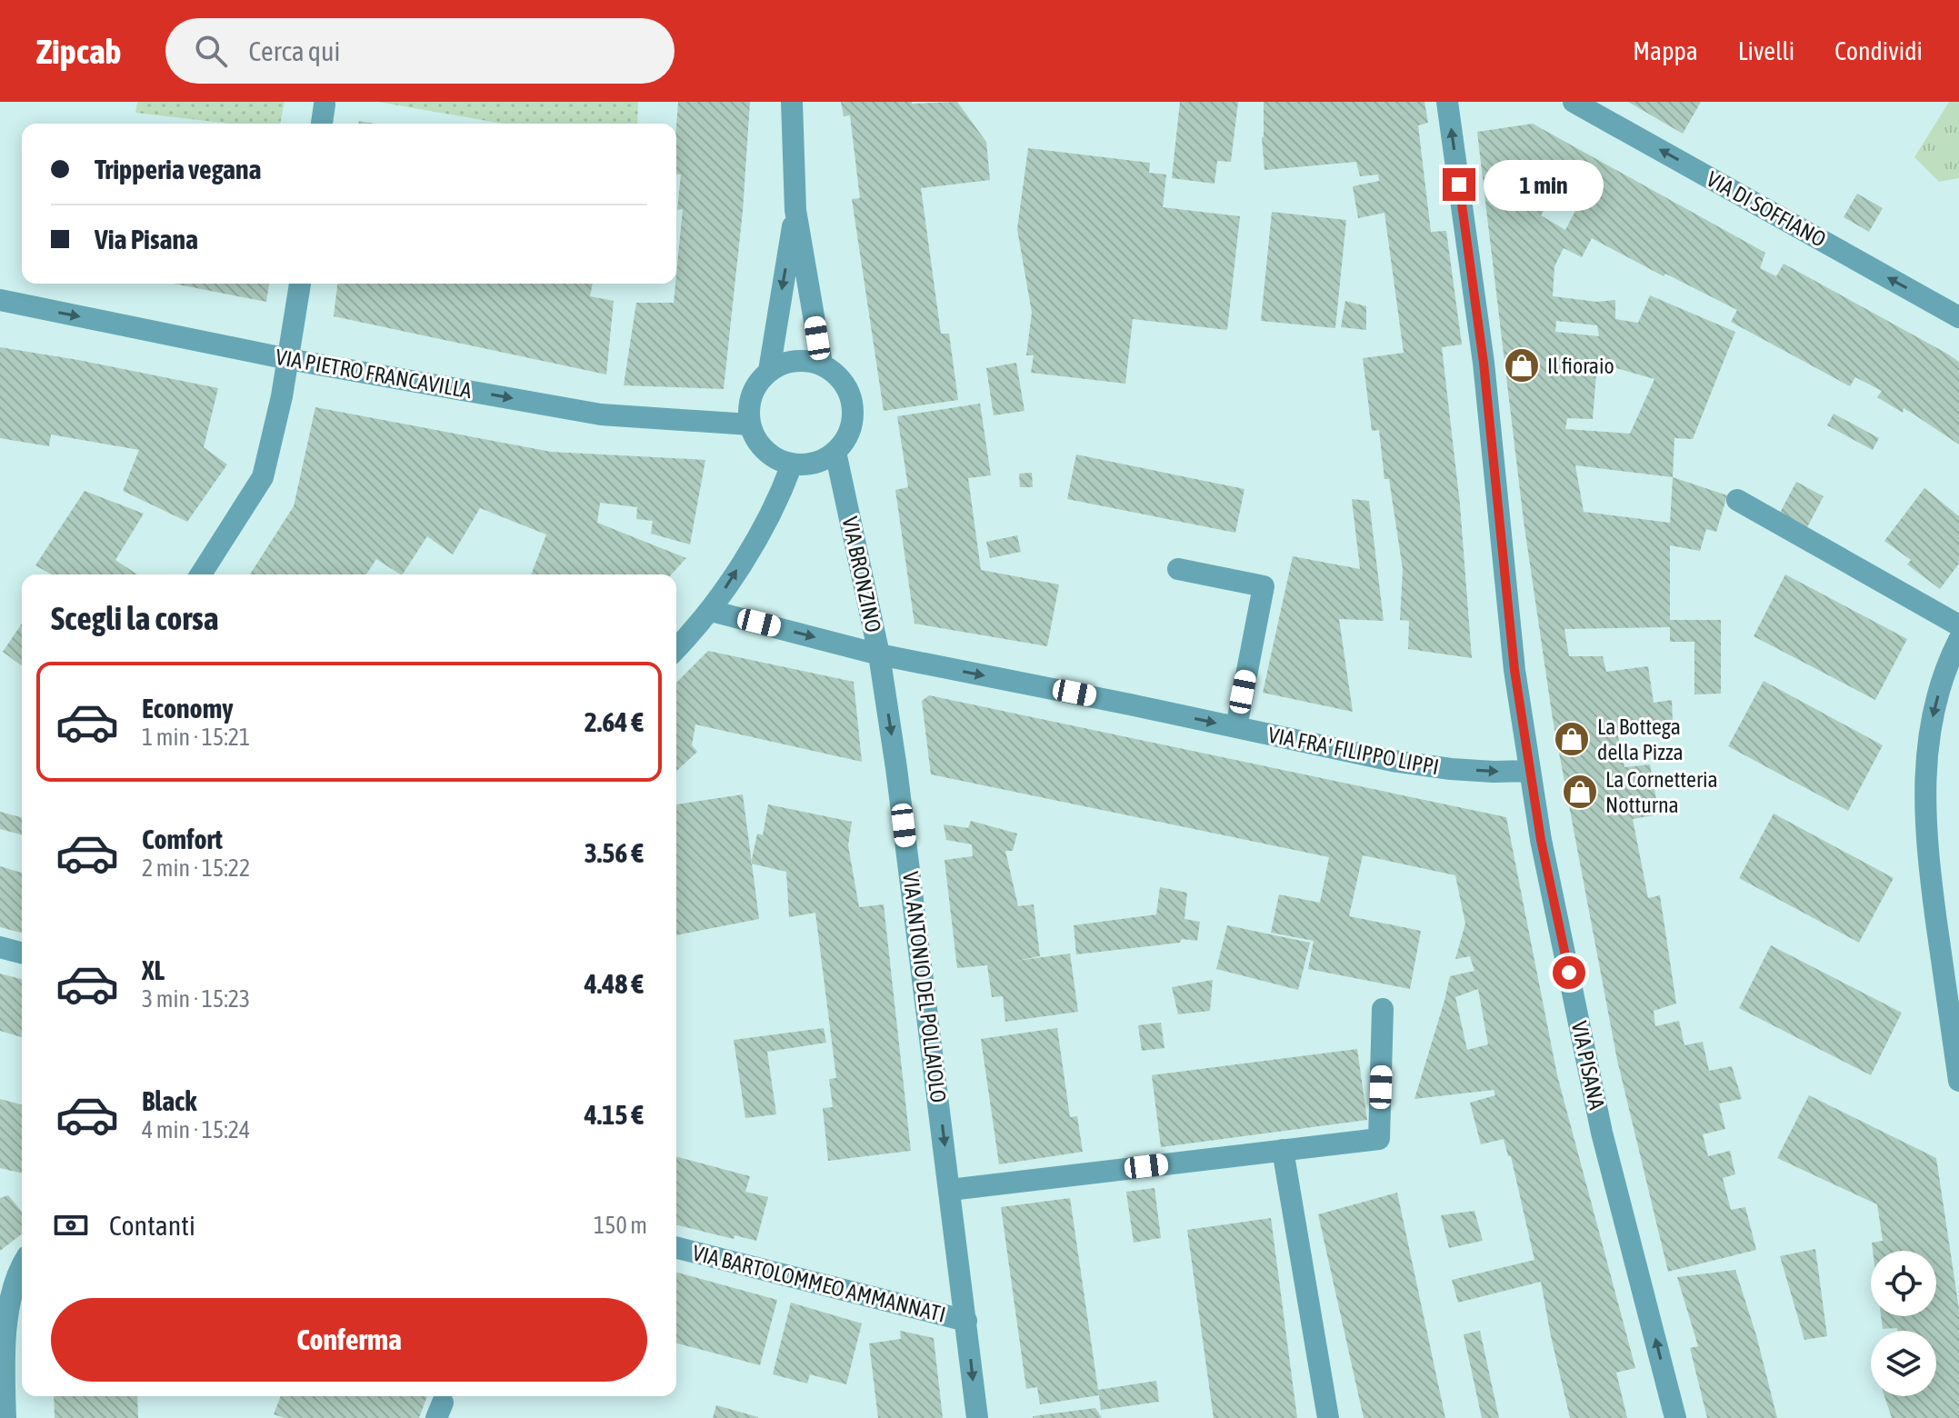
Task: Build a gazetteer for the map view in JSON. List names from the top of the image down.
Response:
{
  "streets": {
    "street": [
      "VIA DI SOFFIANO",
      "VIA PIETRO FRANCAVILLA",
      "VIA BRONZINO",
      "VIA FRA' FILIPPO LIPPI",
      "VIA ANTONIO DEL POLLAIOLO",
      "VIA PISANA",
      "VIA BARTOLOMMEO AMMANNATI"
    ]
  },
  "crossings": [
    ["VIA PIETRO FRANCAVILLA", "VIA BRONZINO"],
    ["VIA BRONZINO", "VIA FRA' FILIPPO LIPPI"],
    ["VIA BRONZINO", "VIA ANTONIO DEL POLLAIOLO"],
    ["VIA FRA' FILIPPO LIPPI", "VIA ANTONIO DEL POLLAIOLO"],
    ["VIA FRA' FILIPPO LIPPI", "VIA PISANA"],
    ["VIA ANTONIO DEL POLLAIOLO", "VIA BARTOLOMMEO AMMANNATI"]
  ],
  "one_way": [
    "VIA DI SOFFIANO",
    "VIA PIETRO FRANCAVILLA",
    "VIA BRONZINO",
    "VIA FRA' FILIPPO LIPPI",
    "VIA ANTONIO DEL POLLAIOLO",
    "VIA PISANA"
  ],
  "places": {
    "shop": ["Il fioraio", "La Bottega della Pizza", "La Cornetteria Notturna"]
  },
  "page": {
    "header": "Zipcab",
    "search": "Cerca qui",
    "nav": ["Mappa", "Livelli", "Condividi"],
    "banner": ["Tripperia vegana", "Via Pisana"],
    "bubble": "1 min",
    "heading": "Scegli la corsa",
    "list": [
      {
        "name": "Economy",
        "note": "1 min · 15:21",
        "value": "2.64 €"
      },
      {
        "name": "Comfort",
        "note": "2 min · 15:22",
        "value": "3.56 €"
      },
      {
        "name": "XL",
        "note": "3 min · 15:23",
        "value": "4.48 €"
      },
      {
        "name": "Black",
        "note": "4 min · 15:24",
        "value": "4.15 €"
      }
    ],
    "pay": ["Contanti", "150 m"],
    "buttons": "Conferma"
  }
}
